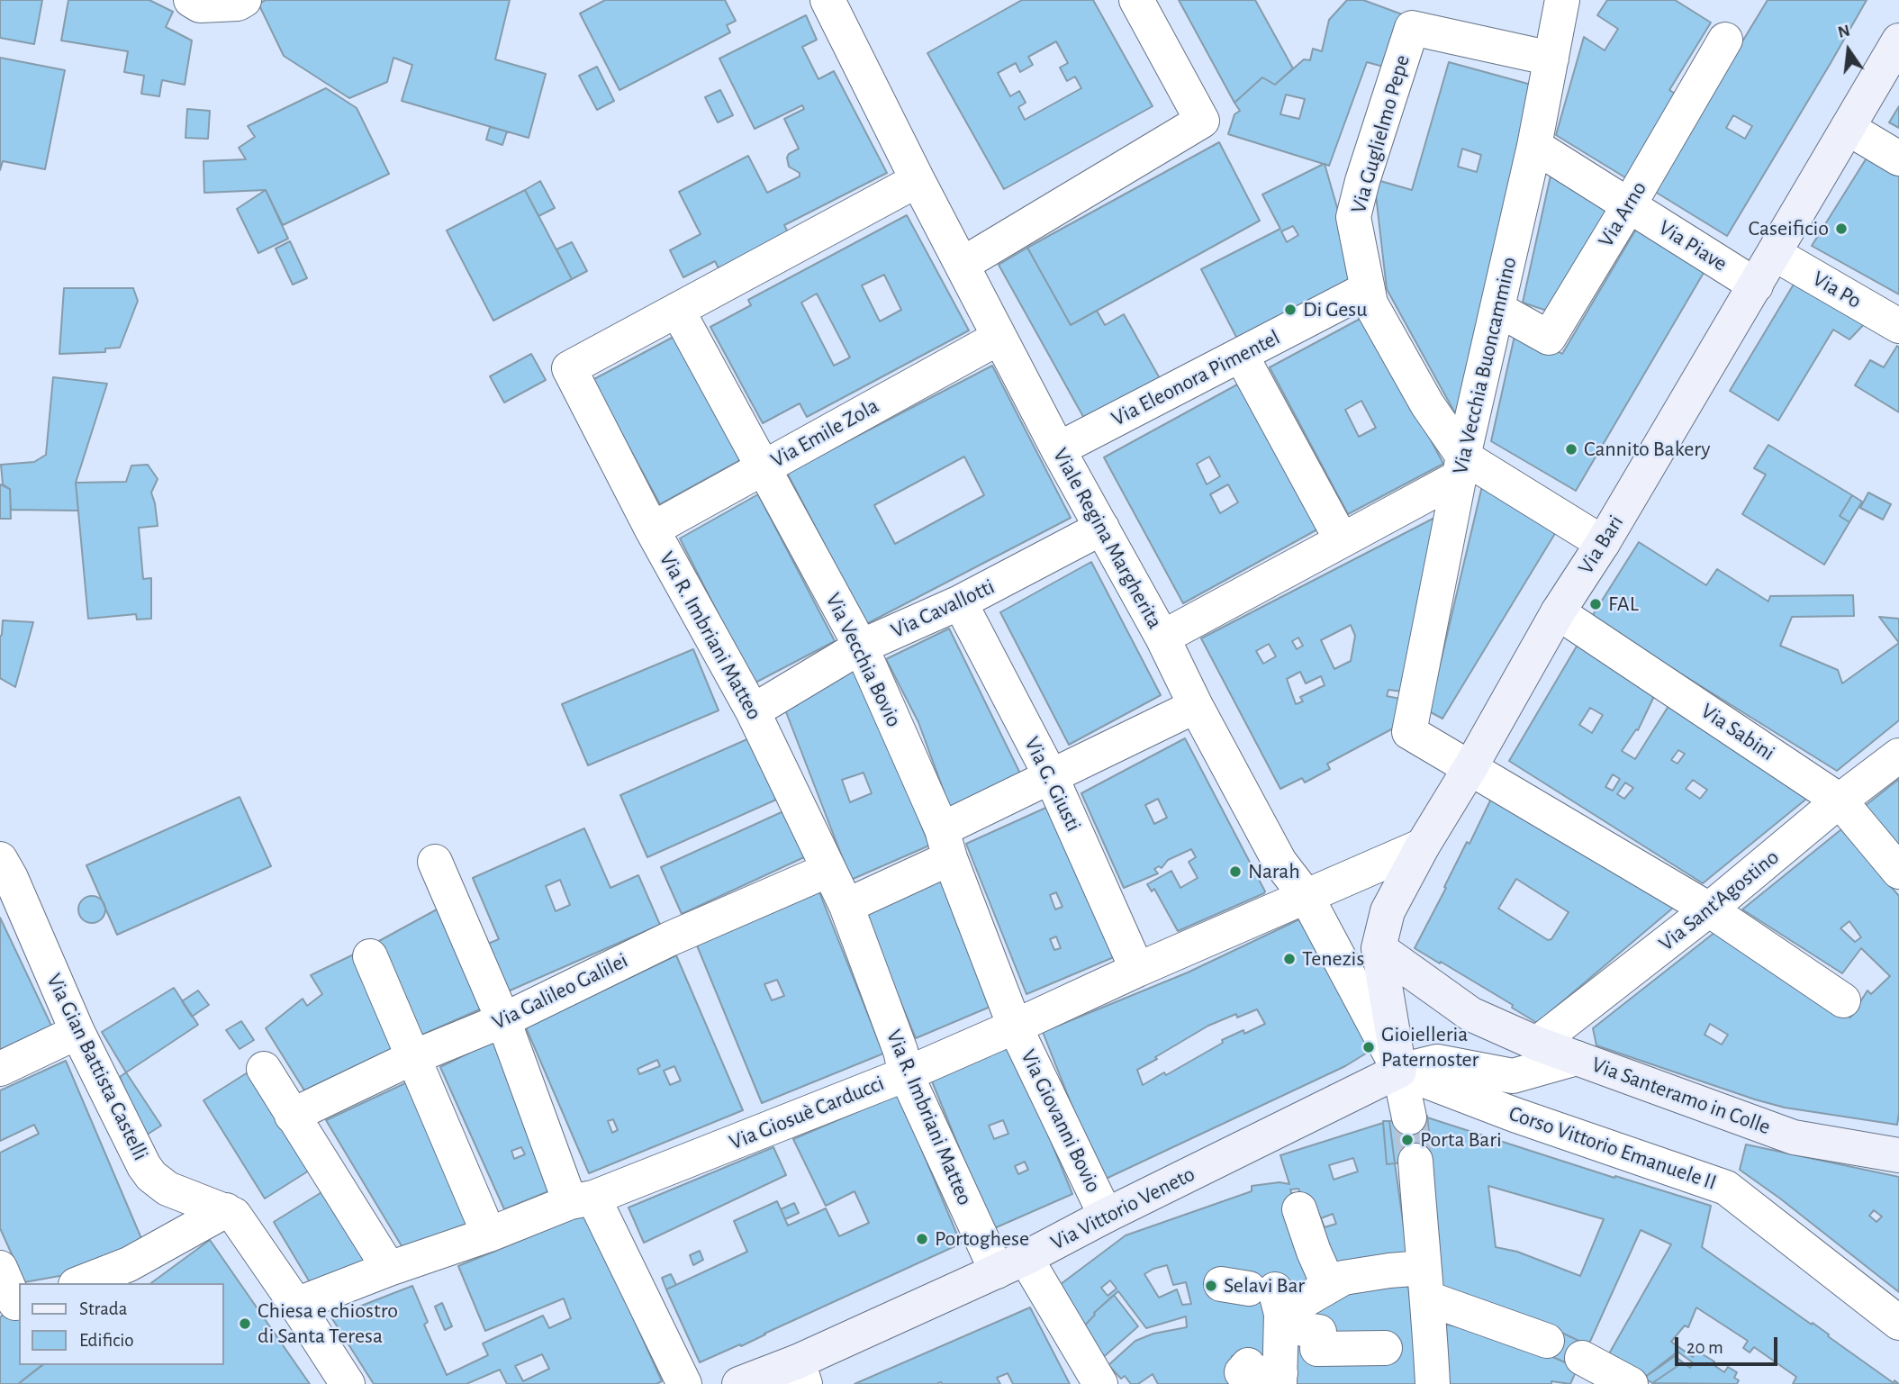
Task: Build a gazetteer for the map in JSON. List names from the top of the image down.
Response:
{
  "streets": {
    "main road": ["Via Bari", "Via Santeramo in Colle", "Via Vittorio Veneto"],
    "street": [
      "Via Guglielmo Pepe",
      "Via Arno",
      "Via Piave",
      "Via Po",
      "Via Vecchia Buoncammino",
      "Via Eleonora Pimentel",
      "Via Emile Zola",
      "Viale Regina Margherita",
      "Via Cavallotti",
      "Via R. Imbriani Matteo",
      "Via Vecchia Bovio",
      "Via Sabini",
      "Via G. Giusti",
      "Via Sant'Agostino",
      "Via Galileo Galilei",
      "Via Gian Battista Castelli",
      "Via Giosuè Carducci",
      "Via Giovanni Bovio",
      "Corso Vittorio Emanuele II"
    ]
  },
  "crossings": [
    ["Via Guglielmo Pepe", "Via Vecchia Buoncammino"],
    ["Via Guglielmo Pepe", "Via Eleonora Pimentel"],
    ["Via Guglielmo Pepe", "Via Bari"],
    ["Via Arno", "Via Piave"],
    ["Via Arno", "Via Vecchia Buoncammino"],
    ["Via Piave", "Via Vecchia Buoncammino"],
    ["Via Piave", "Via Bari"],
    ["Via Po", "Via Bari"],
    ["Via Vecchia Buoncammino", "Via Bari"],
    ["Via Eleonora Pimentel", "Viale Regina Margherita"],
    ["Via Emile Zola", "Viale Regina Margherita"],
    ["Via Emile Zola", "Via R. Imbriani Matteo"],
    ["Via Emile Zola", "Via Vecchia Bovio"],
    ["Viale Regina Margherita", "Via Bari"],
    ["Viale Regina Margherita", "Via Cavallotti"],
    ["Viale Regina Margherita", "Via R. Imbriani Matteo"],
    ["Viale Regina Margherita", "Via Giosuè Carducci"],
    ["Viale Regina Margherita", "Corso Vittorio Emanuele II"],
    ["Viale Regina Margherita", "Via Vittorio Veneto"],
    ["Via Bari", "Via Sabini"],
    ["Via Bari", "Via Santeramo in Colle"],
    ["Via Bari", "Via Giosuè Carducci"],
    ["Via Bari", "Corso Vittorio Emanuele II"],
    ["Via Bari", "Via Vittorio Veneto"],
    ["Via Cavallotti", "Via R. Imbriani Matteo"],
    ["Via Cavallotti", "Via Vecchia Bovio"],
    ["Via Cavallotti", "Via G. Giusti"],
    ["Via R. Imbriani Matteo", "Via Vecchia Bovio"],
    ["Via R. Imbriani Matteo", "Via Galileo Galilei"],
    ["Via R. Imbriani Matteo", "Via Giosuè Carducci"],
    ["Via R. Imbriani Matteo", "Via Vittorio Veneto"],
    ["Via Vecchia Bovio", "Via Giosuè Carducci"],
    ["Via Vecchia Bovio", "Via Giovanni Bovio"],
    ["Via Sabini", "Via Sant'Agostino"],
    ["Via G. Giusti", "Via Giosuè Carducci"],
    ["Via Sant'Agostino", "Via Santeramo in Colle"],
    ["Via Gian Battista Castelli", "Via Giosuè Carducci"],
    ["Via Giosuè Carducci", "Via Giovanni Bovio"],
    ["Via Giovanni Bovio", "Via Vittorio Veneto"],
    ["Corso Vittorio Emanuele II", "Via Vittorio Veneto"]
  ],
  "places": [
    "Caseificio",
    "Di Gesu",
    "Cannito Bakery",
    "FAL",
    "Narah",
    "Tenezis",
    "Gioielleria Paternoster",
    "Porta Bari",
    "Portoghese",
    "Selavi Bar",
    "Chiesa e chiostro di Santa Teresa"
  ],
  "legend": ["Strada", "Edificio"],
  "scale_bar": "20 m",
  "north": "top"
}
